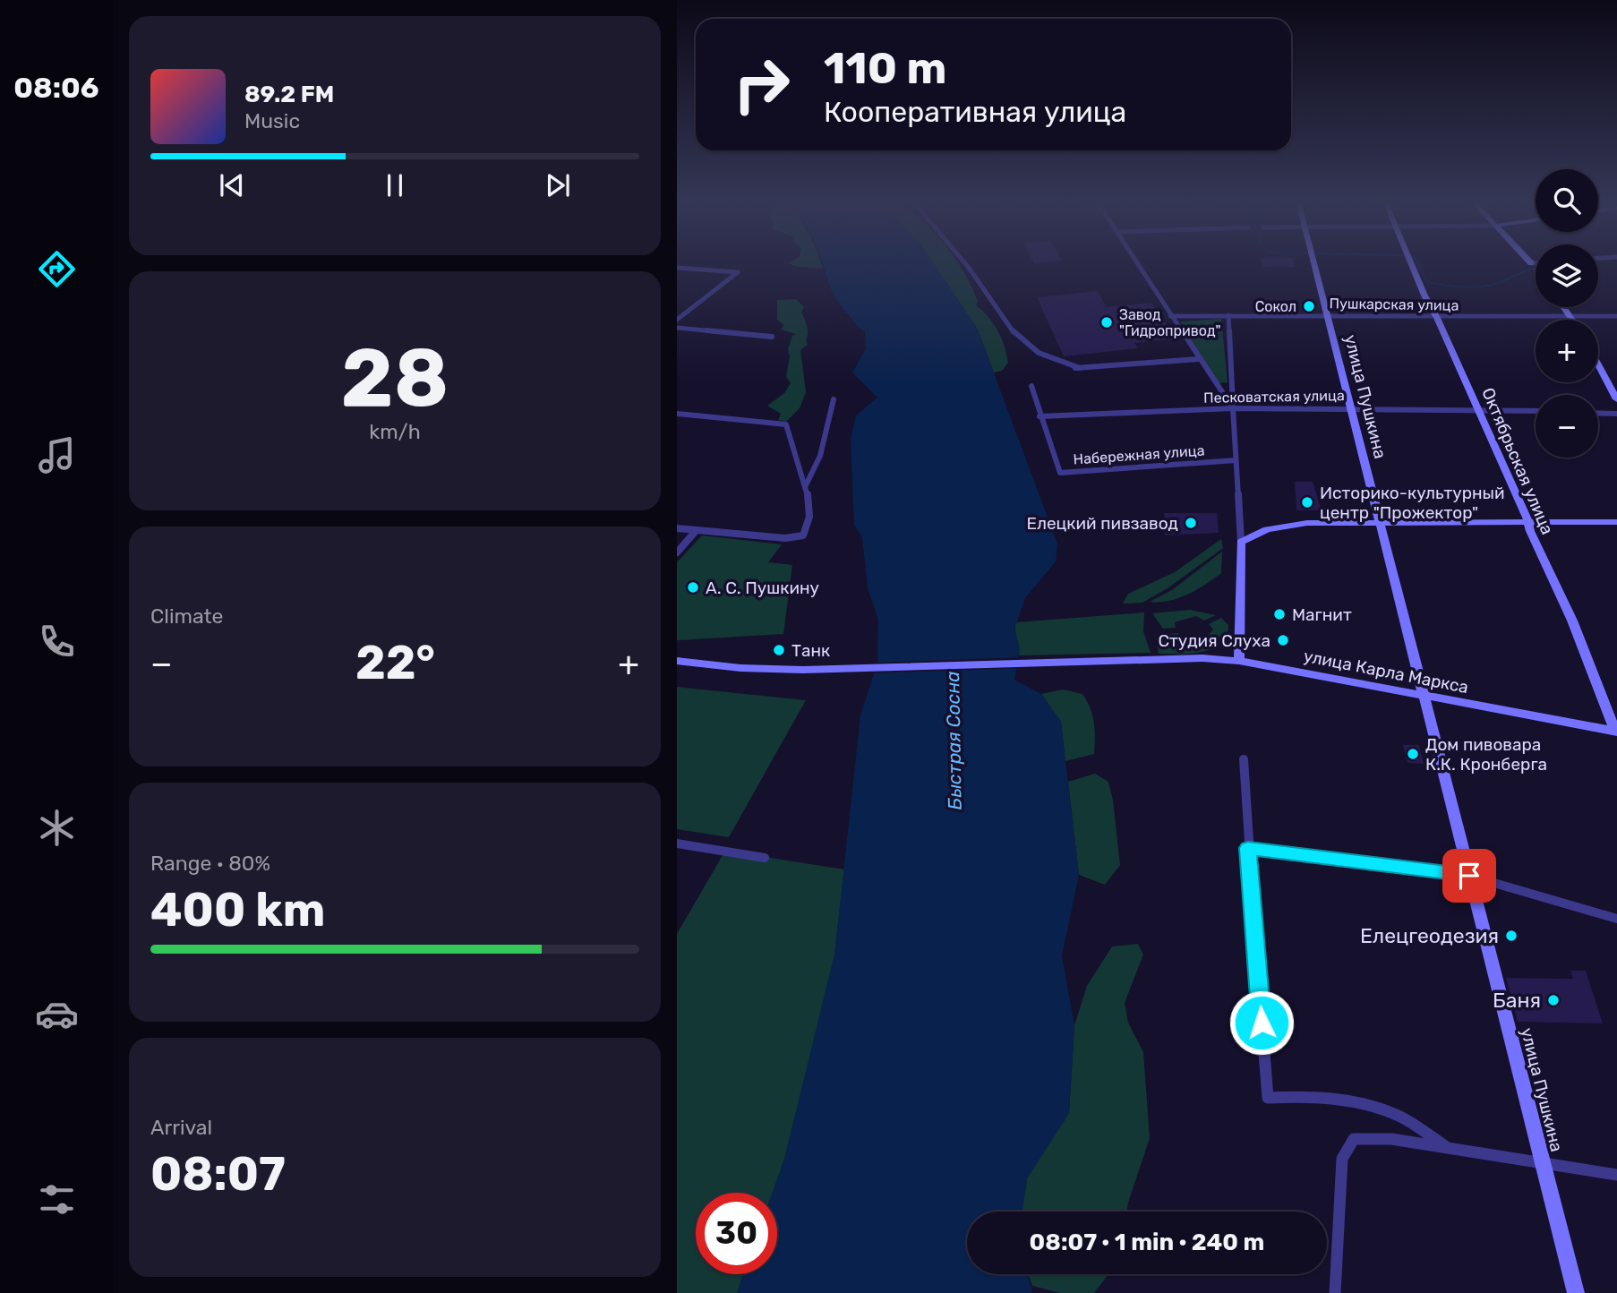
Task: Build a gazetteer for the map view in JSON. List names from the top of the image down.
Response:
{
  "streets": {
    "street": [
      "Пушкарская улица",
      "Песковатская улица",
      "улица Пушкина",
      "Набережная улица",
      "Октябрьская улица",
      "улица Карла Маркса"
    ]
  },
  "crossings": [
    ["Пушкарская улица", "улица Пушкина"],
    ["Пушкарская улица", "Октябрьская улица"],
    ["Песковатская улица", "улица Пушкина"],
    ["Песковатская улица", "Набережная улица"],
    ["Песковатская улица", "Октябрьская улица"],
    ["улица Пушкина", "улица Карла Маркса"],
    ["Октябрьская улица", "улица Карла Маркса"]
  ],
  "water": ["Быстрая Сосна"],
  "places": [
    "Сокол",
    "Завод \"Гидропривод\"",
    "Историко-культурный центр \"Прожектор\"",
    "Елецкий пивзавод",
    "А. С. Пушкину",
    "Магнит",
    "Студия Слуха",
    "Танк",
    "Дом пивовара К.К. Кронберга",
    "Елецгеодезия",
    "Баня"
  ],
  "page": {
    "tabs": "08:06",
    "turn": ["110 m", "Кооперативная улица"],
    "song": ["89.2 FM", "Music"],
    "map_buttons": ["+", "−"],
    "tile": [
      ["28", "km/h"],
      "Climate",
      ["Range · 80%", "400 km"],
      ["Arrival", "08:07"]
    ],
    "heat": ["−", "22°", "+"],
    "limit": "30",
    "trip": "08:07 · 1 min · 240 m"
  }
}
